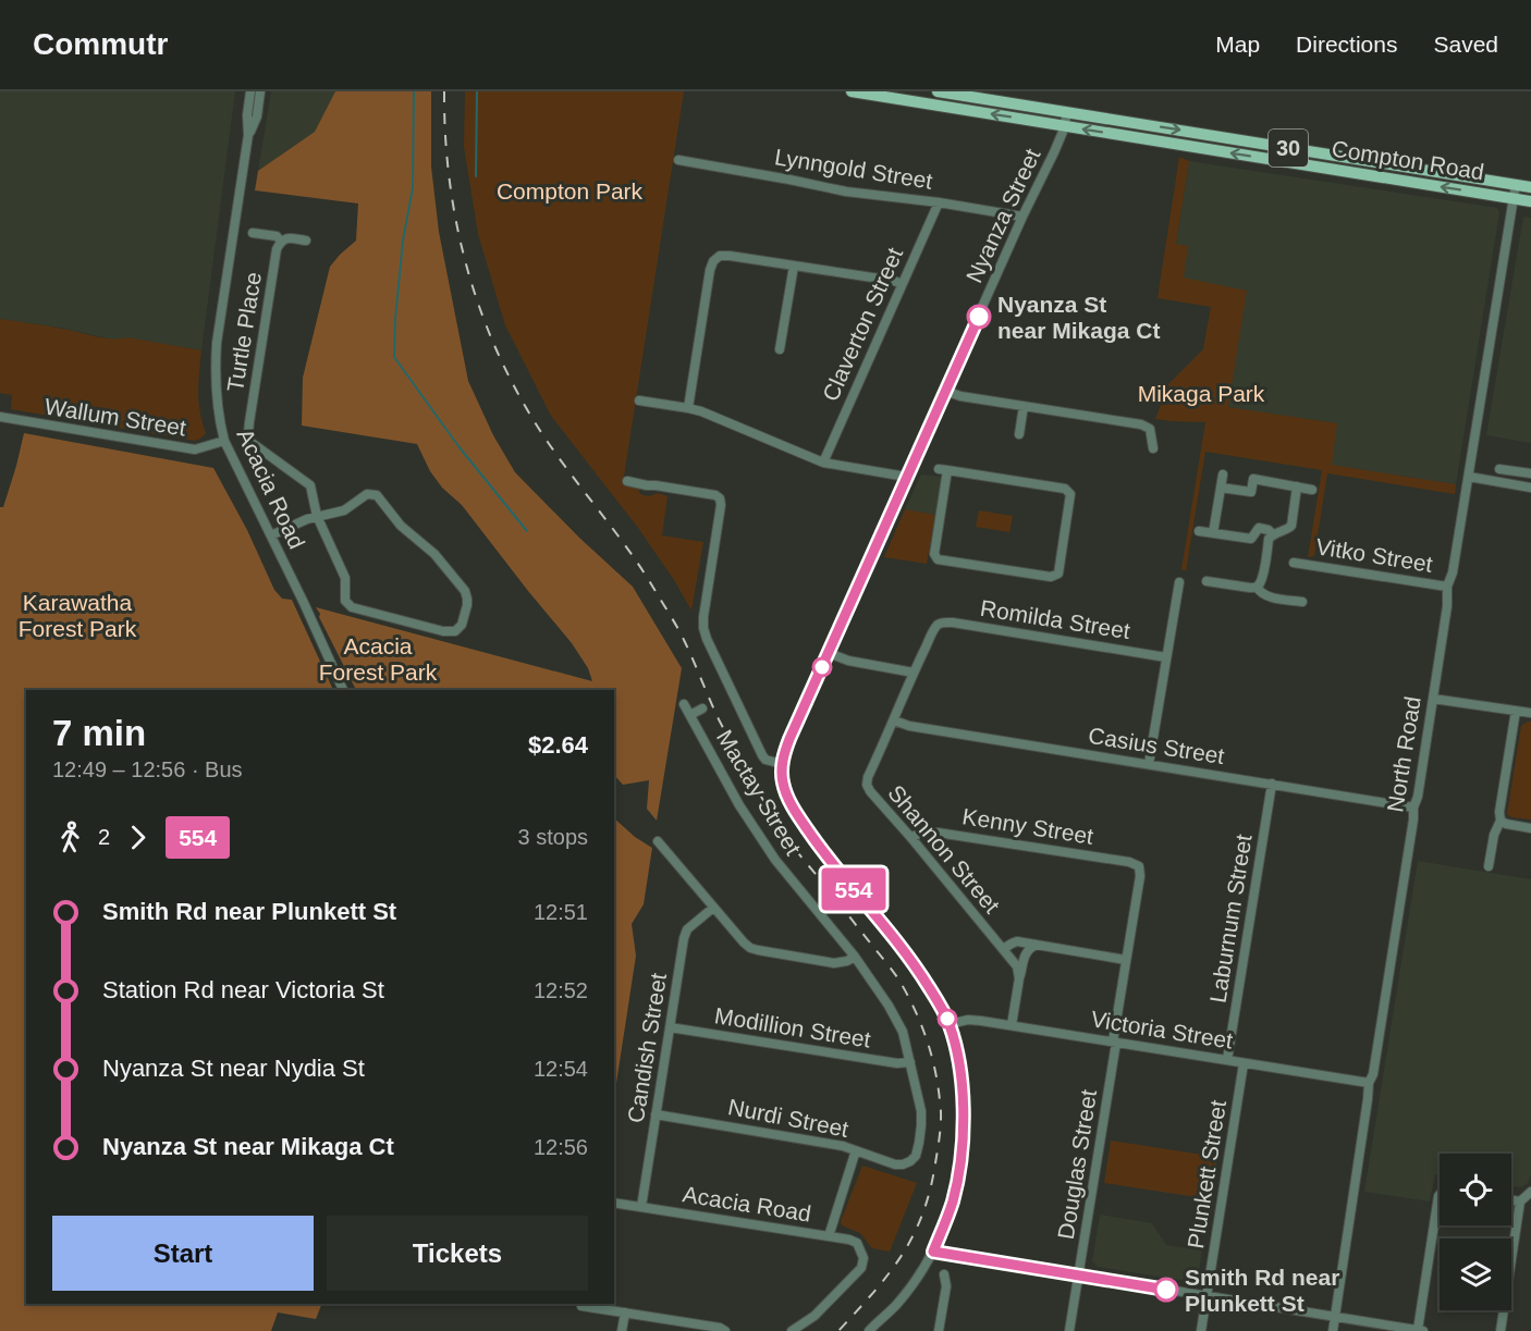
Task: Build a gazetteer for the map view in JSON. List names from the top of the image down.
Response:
{
  "streets": {
    "main road": ["30", "Compton Road"],
    "street": [
      "Lynngold Street",
      "Nyanza Street",
      "Claverton Street",
      "Turtle Place",
      "Wallum Street",
      "Acacia Road",
      "Vitko Street",
      "Romilda Street",
      "Casius Street",
      "North Road",
      "Mactay Street",
      "Kenny Street",
      "Shannon Street",
      "Laburnum Street",
      "Modillion Street",
      "Victoria Street",
      "Candish Street",
      "Nurdi Street",
      "Douglas Street",
      "Plunkett Street"
    ]
  },
  "crossings": [
    ["Compton Road", "Nyanza Street"],
    ["Compton Road", "North Road"],
    ["Lynngold Street", "Nyanza Street"],
    ["Lynngold Street", "Claverton Street"],
    ["Wallum Street", "Acacia Road"],
    ["Acacia Road", "Candish Street"],
    ["Vitko Street", "North Road"],
    ["Romilda Street", "Shannon Street"],
    ["Casius Street", "North Road"],
    ["Casius Street", "Shannon Street"],
    ["Casius Street", "Laburnum Street"],
    ["North Road", "Victoria Street"],
    ["Mactay Street", "Modillion Street"],
    ["Mactay Street", "Nurdi Street"],
    ["Kenny Street", "Shannon Street"],
    ["Kenny Street", "Douglas Street"],
    ["Laburnum Street", "Victoria Street"],
    ["Modillion Street", "Candish Street"],
    ["Victoria Street", "Douglas Street"],
    ["Victoria Street", "Plunkett Street"],
    ["Candish Street", "Nurdi Street"]
  ],
  "parks": [
    "Compton Park",
    "Mikaga Park",
    "Karawatha Forest Park",
    "Acacia Forest Park"
  ],
  "places": ["Nyanza St near Mikaga Ct", "Smith Rd near Plunkett St"],
  "lines": ["bus line 554"],
  "page": {
    "header": "Commutr",
    "nav": ["Map", "Directions", "Saved"],
    "on_map": "554",
    "heading": ["7 min", "12:49 – 12:56 · Bus", "$2.64"],
    "legs": ["2", "554", "3 stops"],
    "list": [
      {
        "name": "Smith Rd near Plunkett St",
        "value": "12:51"
      },
      {
        "name": "Station Rd near Victoria St",
        "value": "12:52"
      },
      {
        "name": "Nyanza St near Nydia St",
        "value": "12:54"
      },
      {
        "name": "Nyanza St near Mikaga Ct",
        "value": "12:56"
      }
    ],
    "buttons": ["Start", "Tickets"]
  }
}
